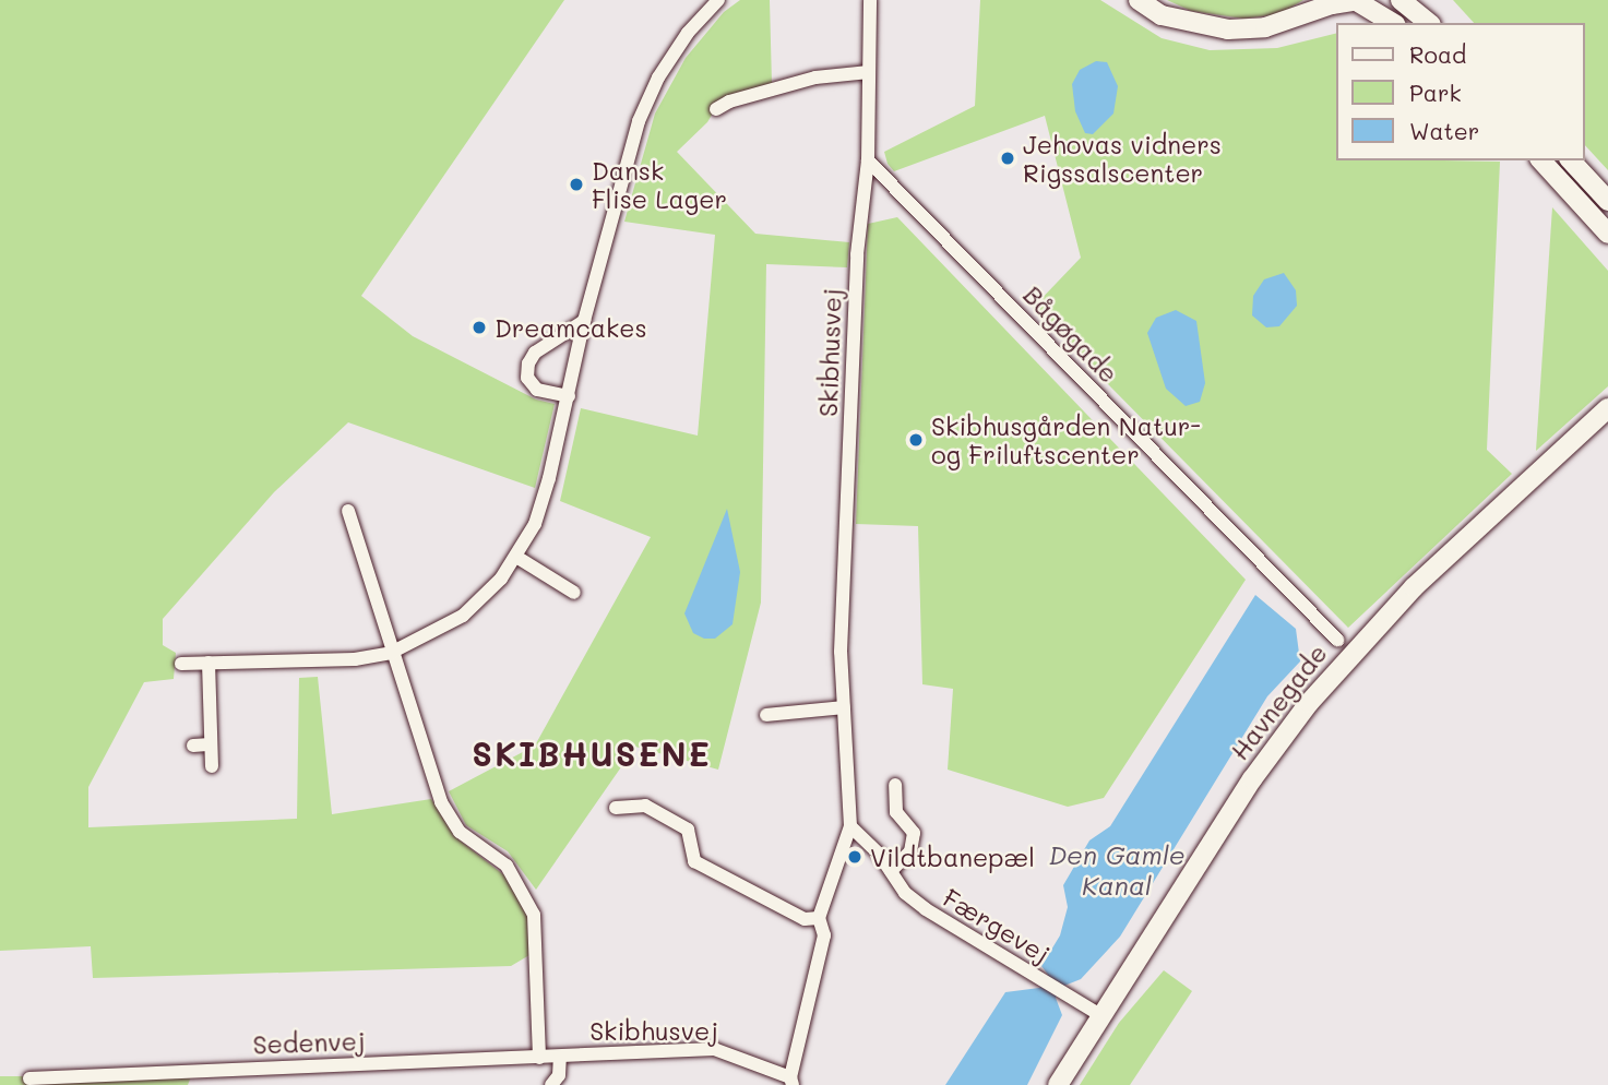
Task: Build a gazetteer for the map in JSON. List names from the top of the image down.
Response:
{
  "streets": {
    "street": [
      "Bågøgade",
      "Skibhusvej",
      "Havnegade",
      "Færgevej",
      "Sedenvej"
    ]
  },
  "crossings": [
    ["Bågøgade", "Skibhusvej"],
    ["Skibhusvej", "Færgevej"],
    ["Skibhusvej", "Sedenvej"],
    ["Havnegade", "Færgevej"]
  ],
  "districts": ["SKIBHUSENE"],
  "water": ["Den Gamle Kanal"],
  "places": [
    "Jehovas vidners Rigssalscenter",
    "Dansk Flise Lager",
    "Dreamcakes",
    "Skibhusgården Natur- og Friluftscenter",
    "Vildtbanepæl"
  ],
  "legend": ["Road", "Park", "Water"]
}
